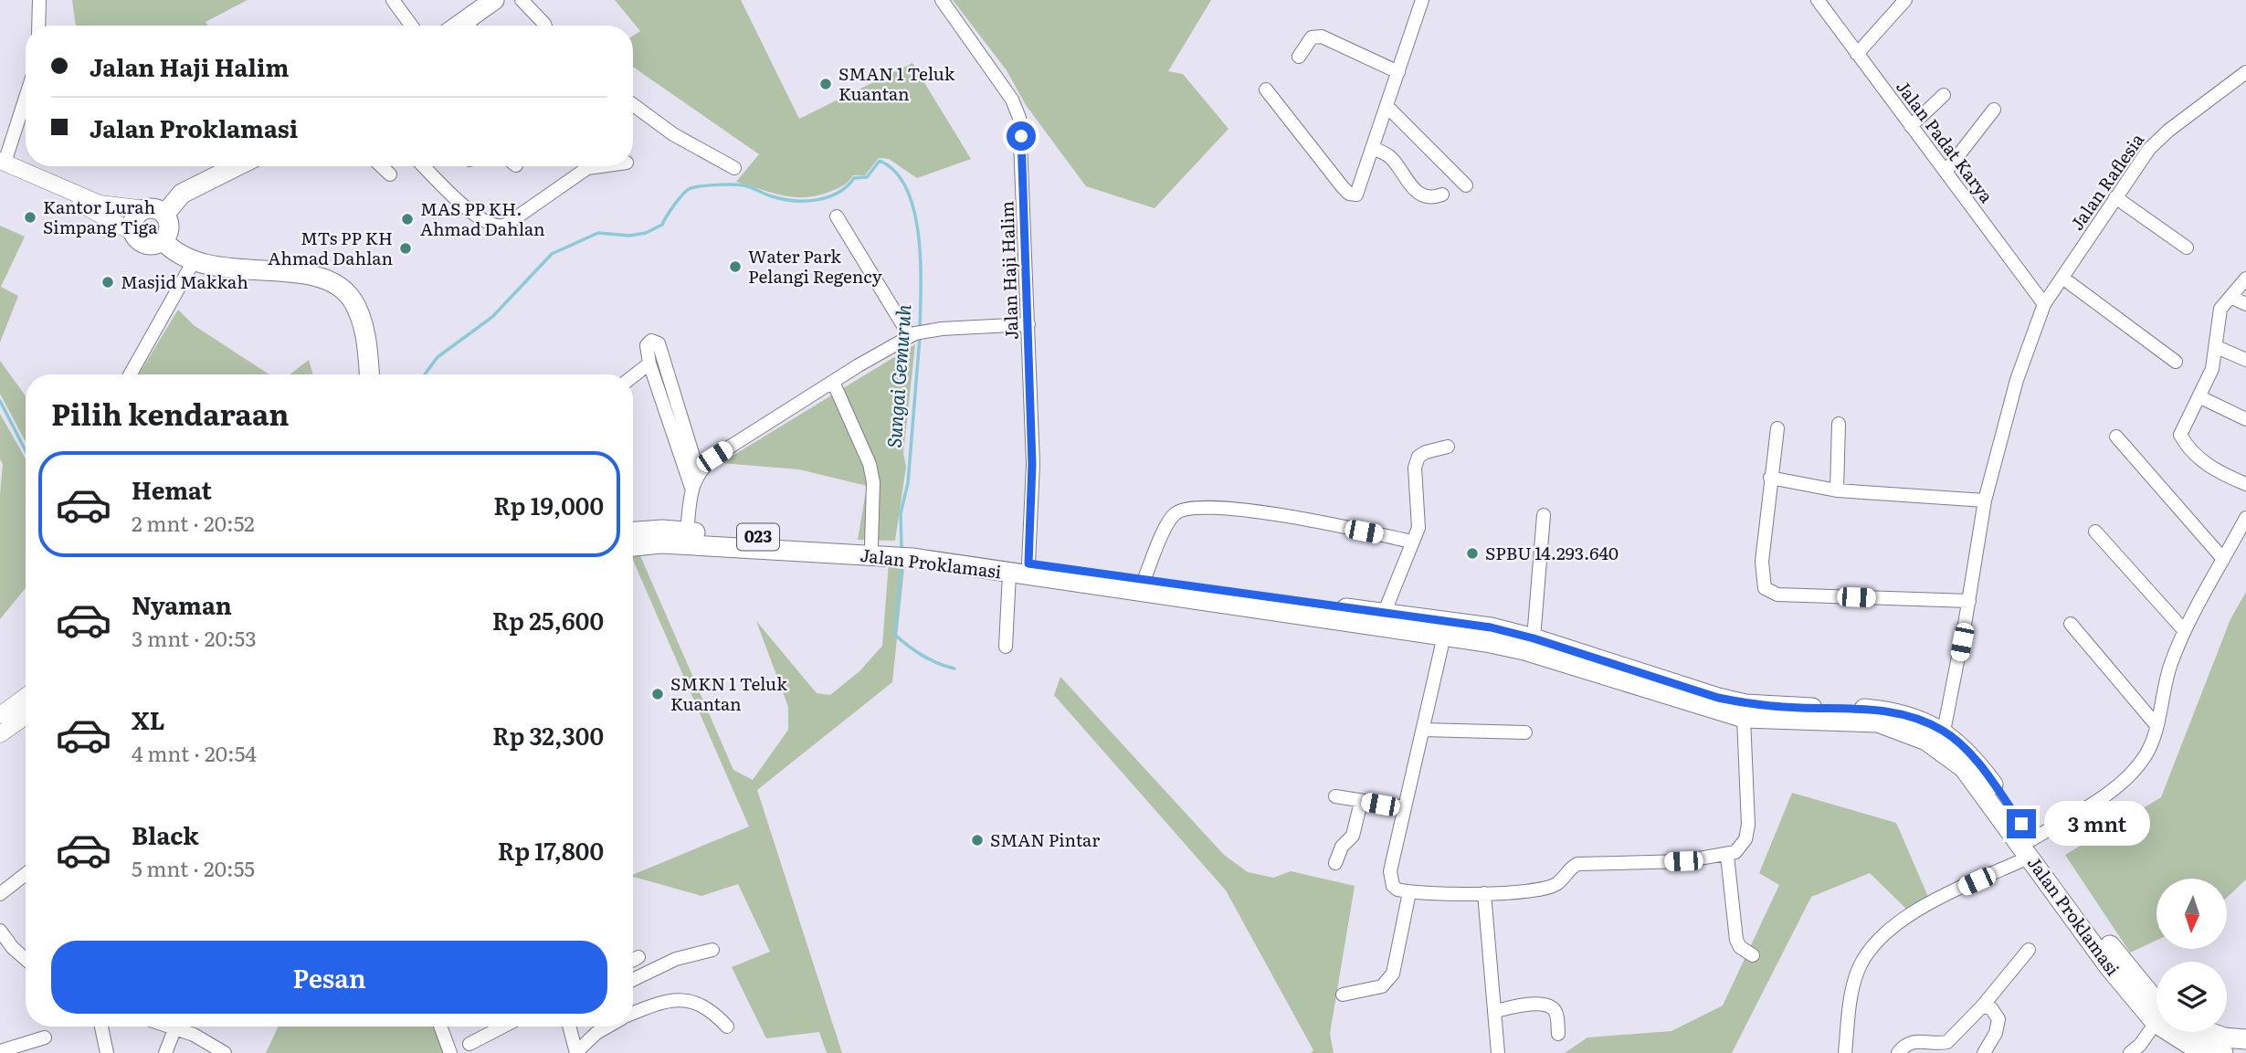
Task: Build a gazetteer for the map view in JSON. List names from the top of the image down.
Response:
{
  "streets": {
    "highway": ["023", "Jalan Proklamasi"],
    "street": ["Jalan Padat Karya", "Jalan Raflesia", "Jalan Haji Halim"]
  },
  "crossings": [
    ["Jalan Padat Karya", "Jalan Raflesia"],
    ["Jalan Raflesia", "Jalan Proklamasi"],
    ["Jalan Haji Halim", "Jalan Proklamasi"]
  ],
  "water": ["Sungai Gemuruh"],
  "places": [
    "SMAN 1 Teluk Kuantan",
    "Kantor Lurah Simpang Tiga",
    "MAS PP KH. Ahmad Dahlan",
    "MTs PP KH Ahmad Dahlan",
    "Water Park Pelangi Regency",
    "Masjid Makkah",
    "SPBU 14.293.640",
    "SMKN 1 Teluk Kuantan",
    "SMAN Pintar"
  ],
  "north": "bottom",
  "page": {
    "banner": ["Jalan Haji Halim", "Jalan Proklamasi"],
    "heading": "Pilih kendaraan",
    "list": [
      {
        "name": "Hemat",
        "note": "2 mnt · 20:52",
        "value": "Rp 19,000"
      },
      {
        "name": "Nyaman",
        "note": "3 mnt · 20:53",
        "value": "Rp 25,600"
      },
      {
        "name": "XL",
        "note": "4 mnt · 20:54",
        "value": "Rp 32,300"
      },
      {
        "name": "Black",
        "note": "5 mnt · 20:55",
        "value": "Rp 17,800"
      }
    ],
    "bubble": "3 mnt",
    "buttons": "Pesan"
  }
}
